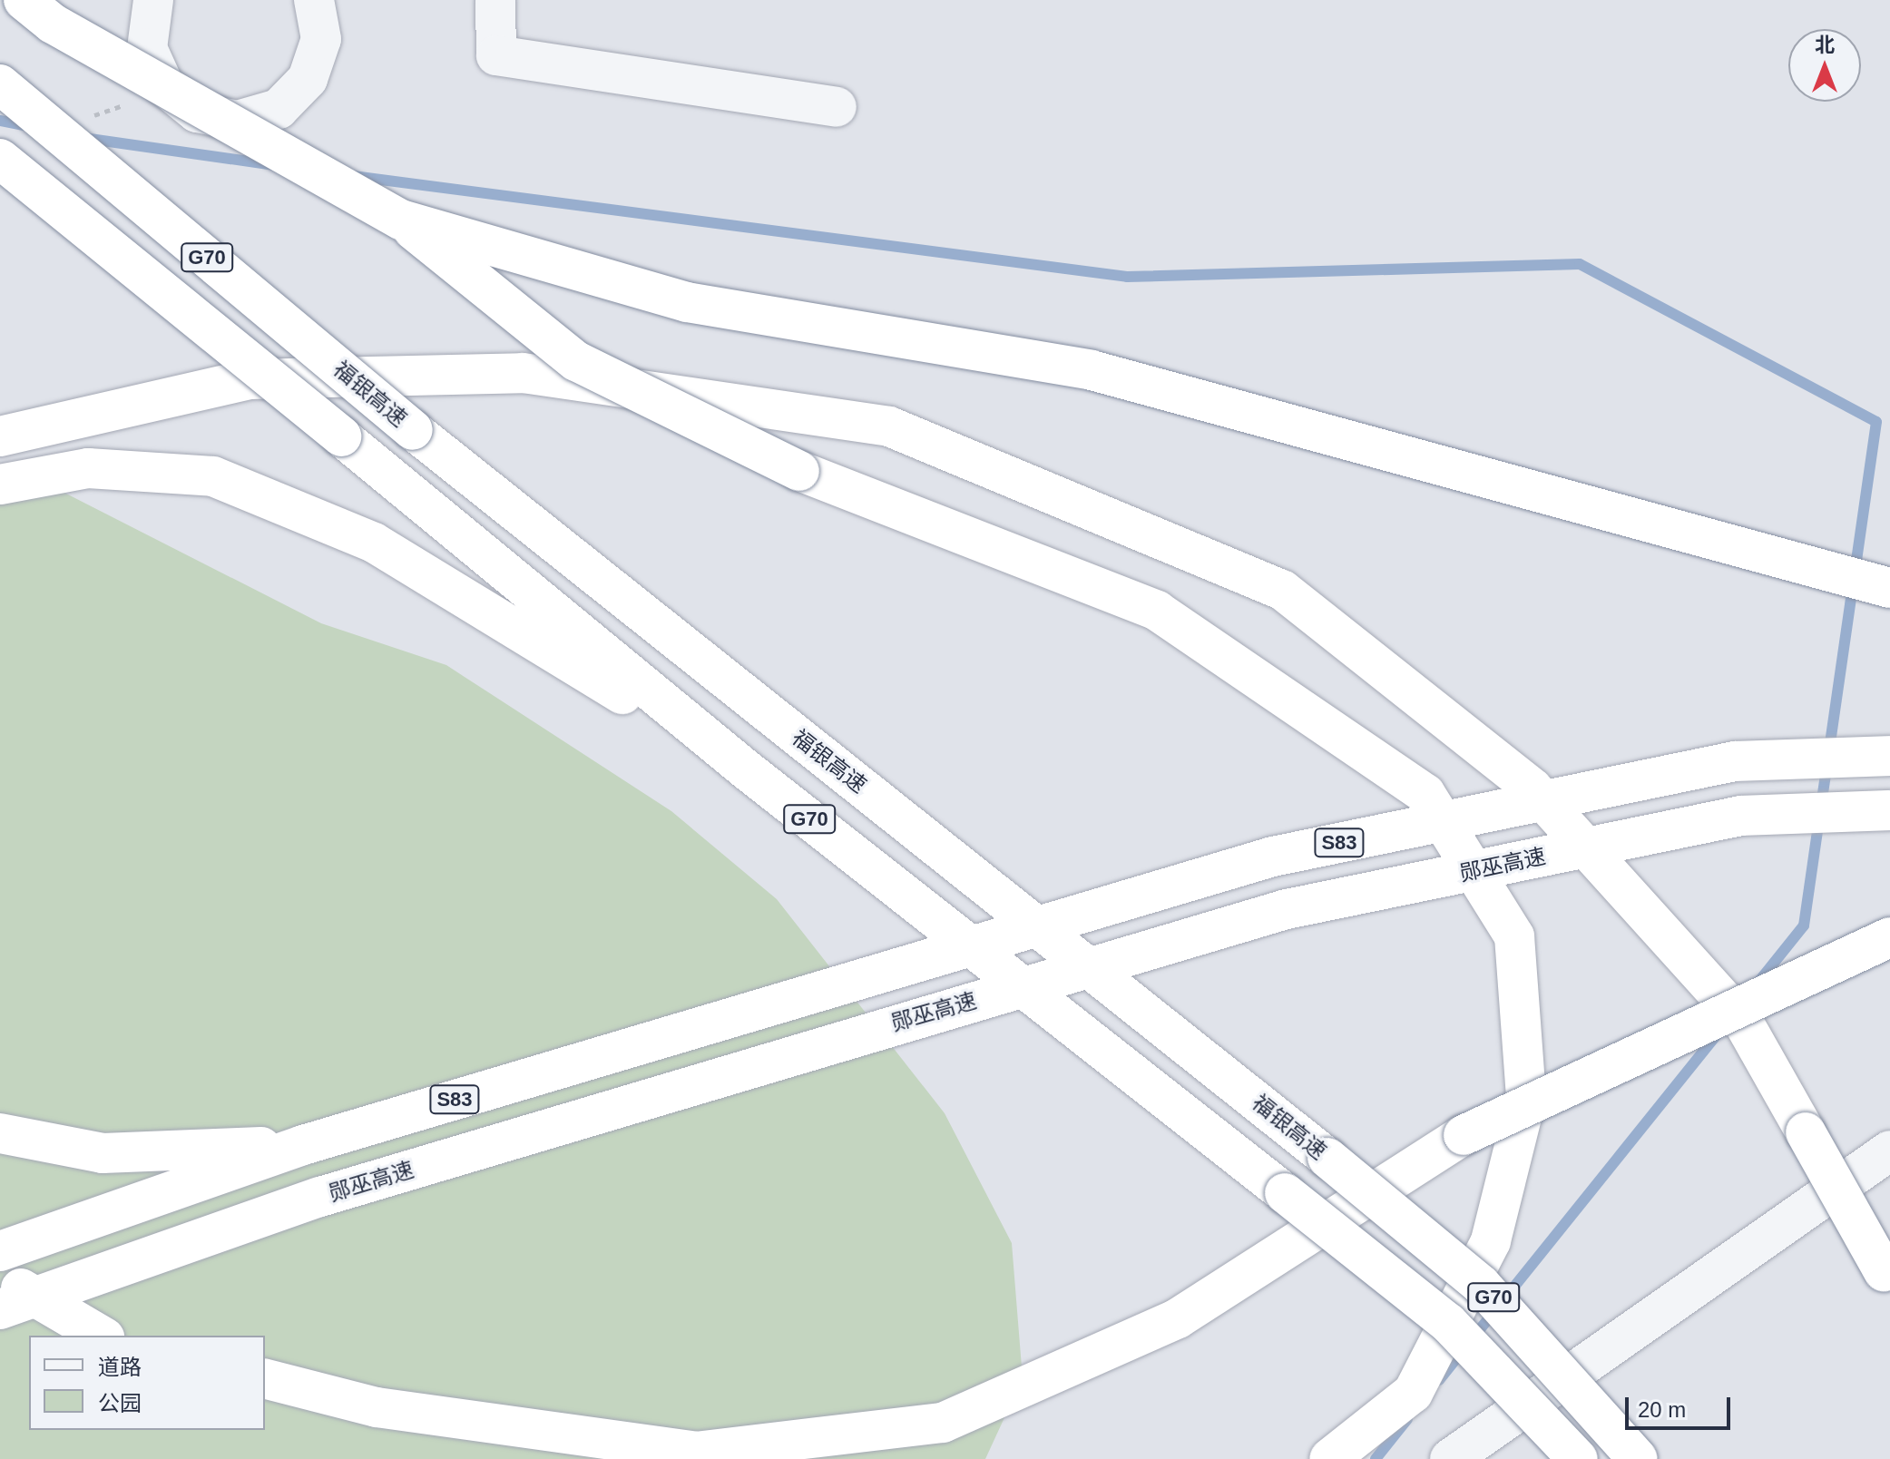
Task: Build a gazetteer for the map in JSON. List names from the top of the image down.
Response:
{
  "streets": {
    "highway": [
      "G70",
      "福银高速",
      "S83",
      "郧巫高速"
    ]
  },
  "legend": ["道路", "公园"],
  "scale_bar": "20 m",
  "north": "top"
}
